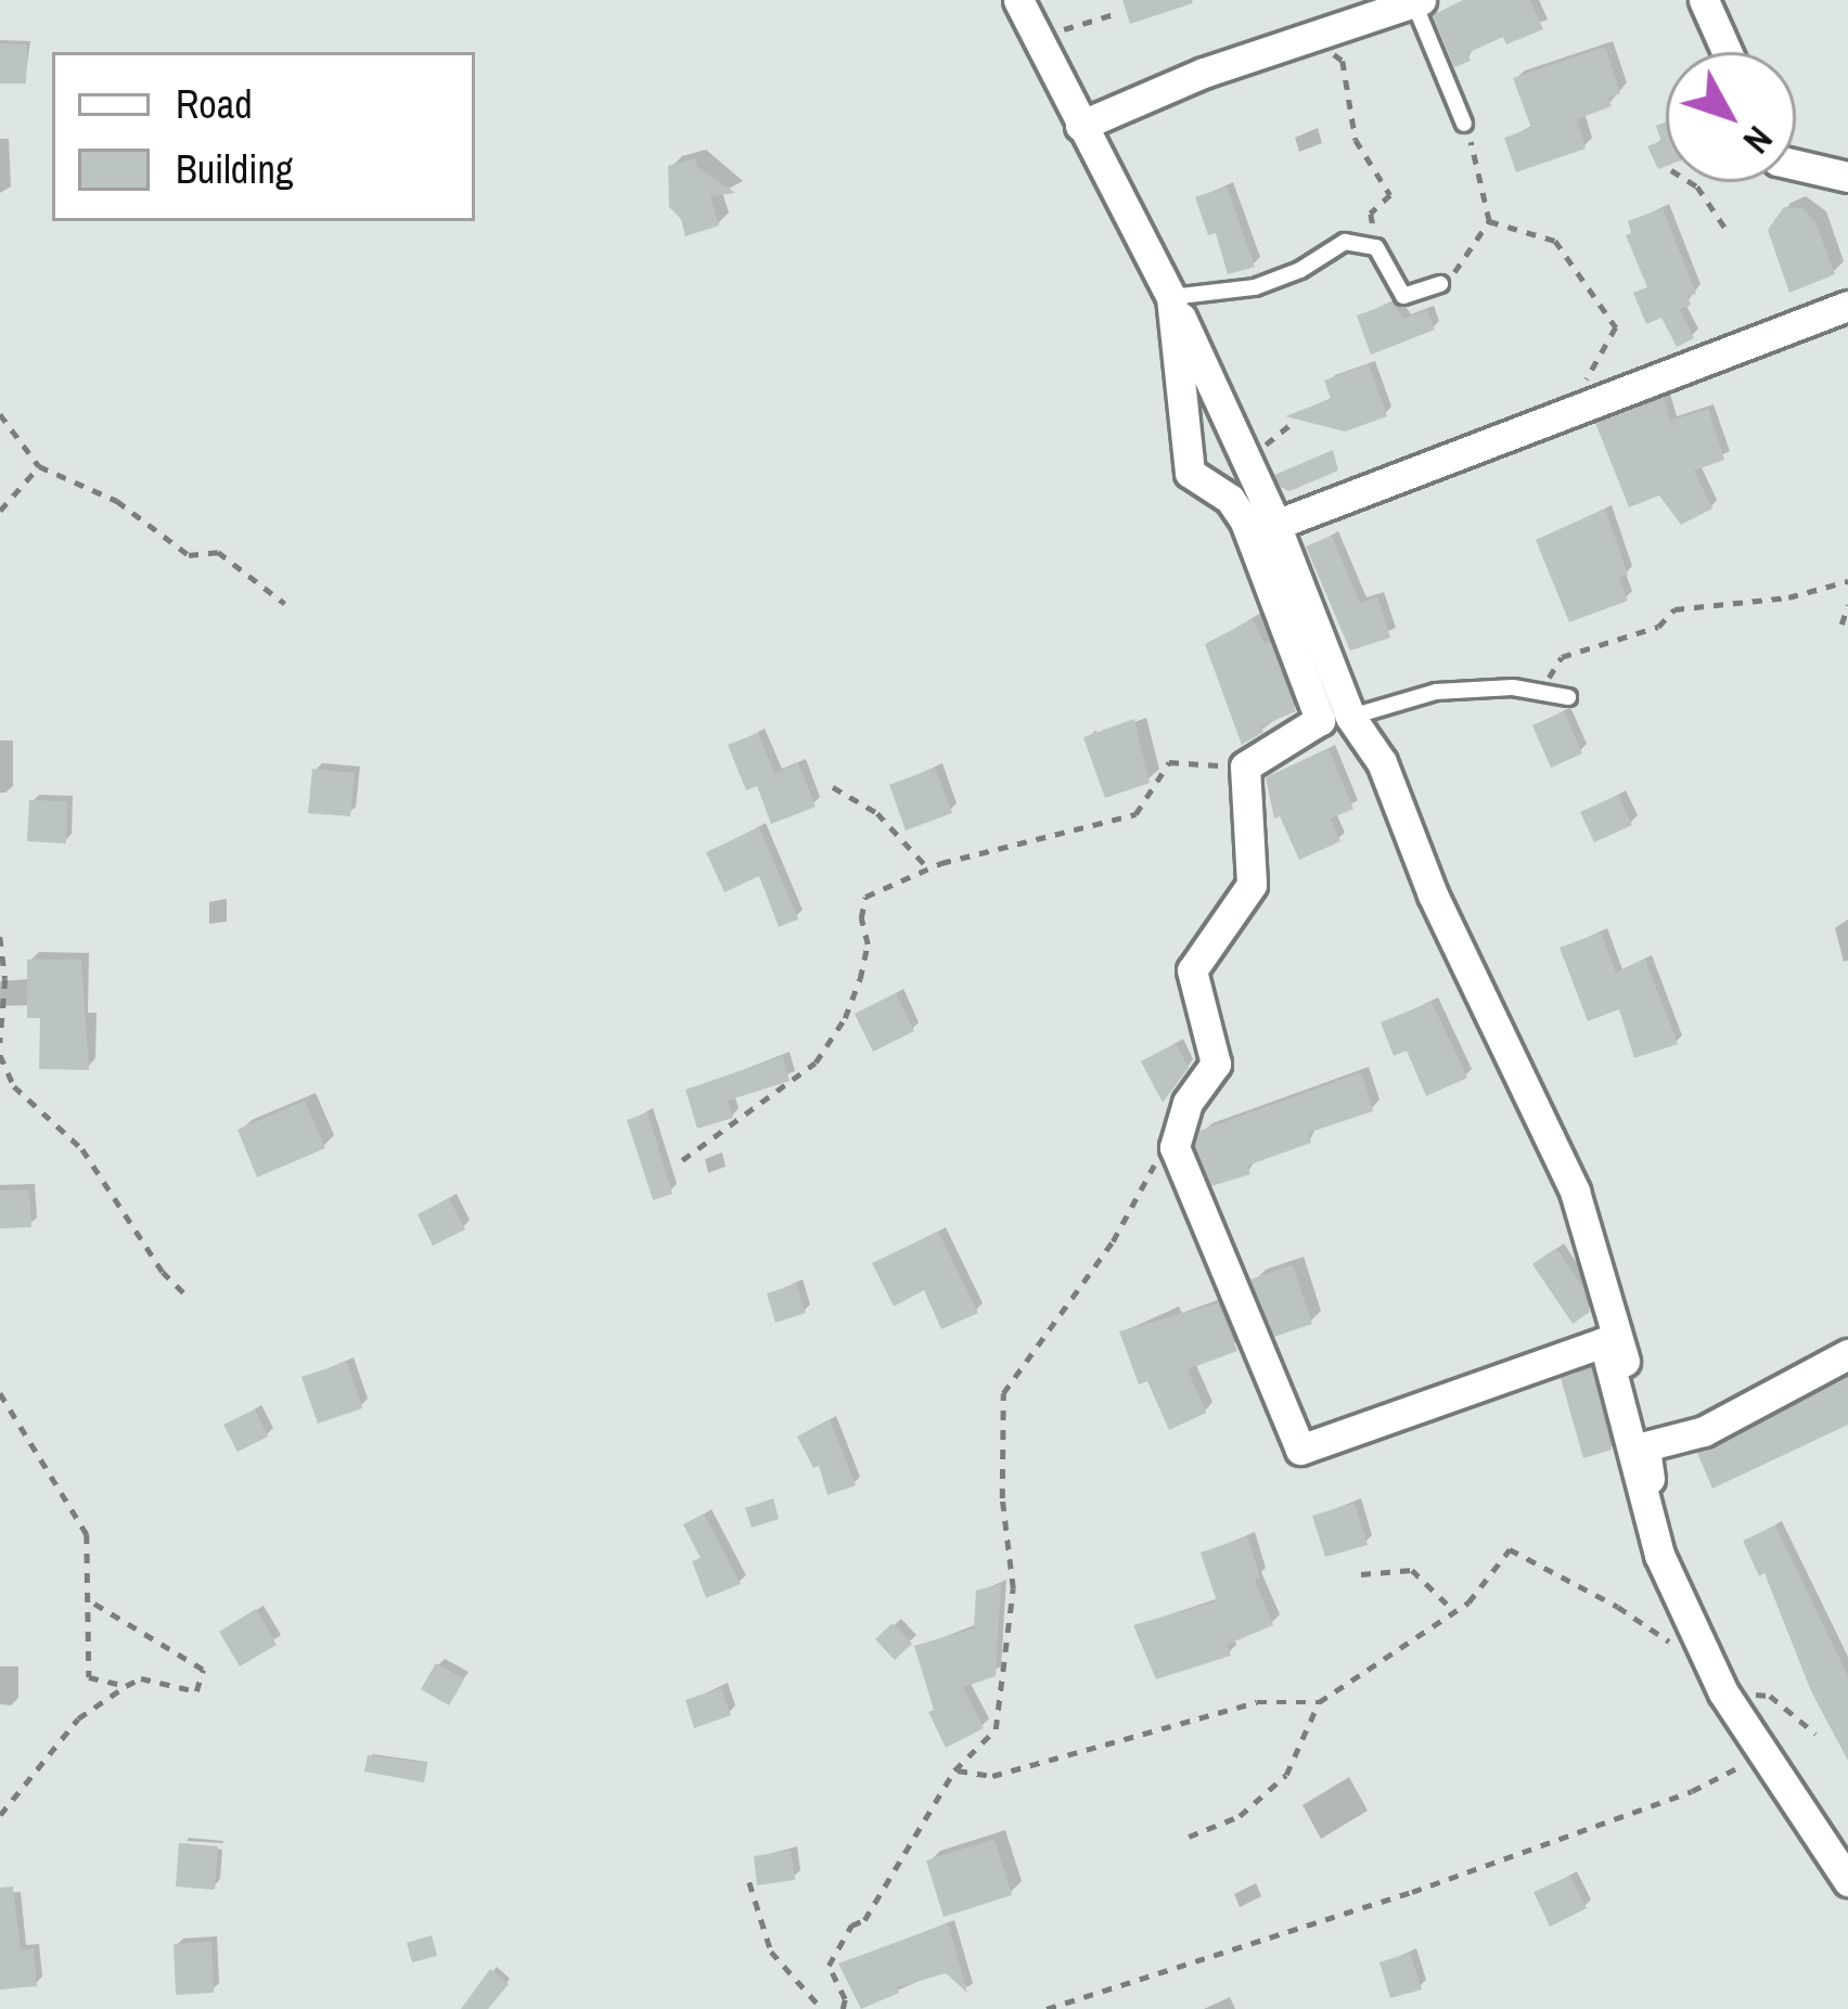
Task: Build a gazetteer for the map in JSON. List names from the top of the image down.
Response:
{
  "legend": ["Road", "Building"],
  "north": "bottom right"
}
